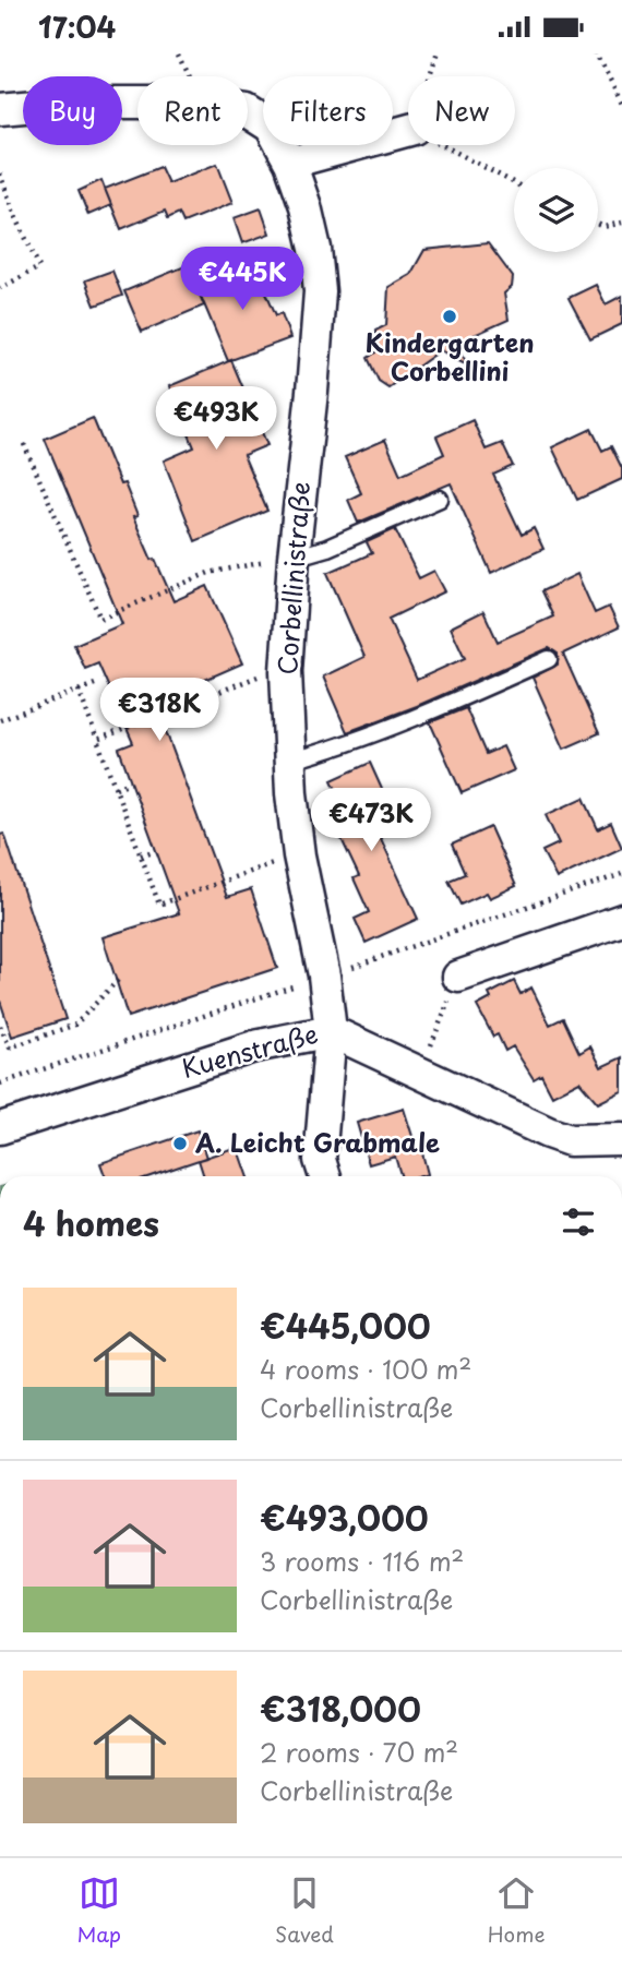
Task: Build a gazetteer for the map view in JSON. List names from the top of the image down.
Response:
{
  "streets": {
    "street": ["Corbellinistraße", "Kuenstraße"]
  },
  "crossings": [
    ["Corbellinistraße", "Kuenstraße"]
  ],
  "places": ["Kindergarten Corbellini", "A. Leicht Grabmale"],
  "page": {
    "status": "17:04",
    "chip": [
      "Buy",
      "Rent",
      "Filters",
      "New"
    ],
    "price": [
      "€445K",
      "€493K",
      "€318K",
      "€473K"
    ],
    "heading": "4 homes",
    "list": [
      {
        "name": "€445,000",
        "note": "4 rooms · 100 m² · Corbellinistraße"
      },
      {
        "name": "€493,000",
        "note": "3 rooms · 116 m² · Corbellinistraße"
      },
      {
        "name": "€318,000",
        "note": "2 rooms · 70 m² · Corbellinistraße"
      }
    ],
    "tabs": ["Map", "Saved", "Home"]
  }
}
